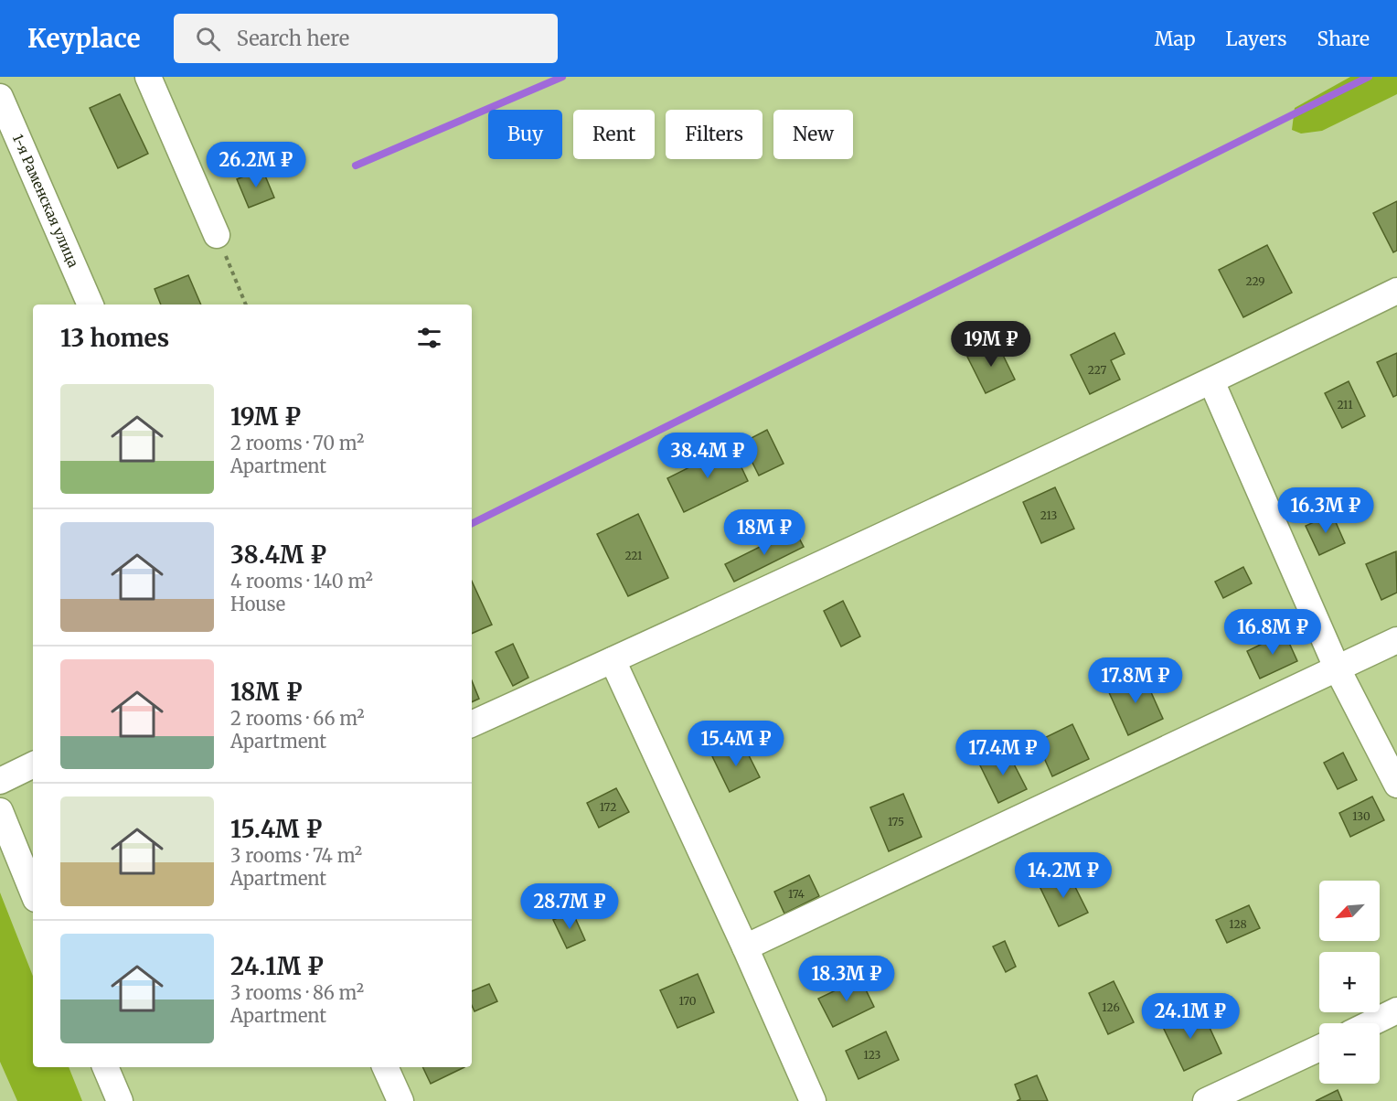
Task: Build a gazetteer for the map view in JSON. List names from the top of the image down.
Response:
{
  "streets": {
    "street": ["1-я Раменская улица"]
  },
  "house_numbers": [
    "229",
    "227",
    "211",
    "213",
    "221",
    "172",
    "130",
    "175",
    "174",
    "128",
    "170",
    "126",
    "123"
  ],
  "north": "bottom left",
  "page": {
    "header": "Keyplace",
    "search": "Search here",
    "nav": ["Map", "Layers", "Share"],
    "chip": [
      "Buy",
      "Rent",
      "Filters",
      "New"
    ],
    "price": [
      "26.2M ₽",
      "19M ₽",
      "38.4M ₽",
      "16.3M ₽",
      "18M ₽",
      "16.8M ₽",
      "17.8M ₽",
      "15.4M ₽",
      "17.4M ₽",
      "14.2M ₽",
      "28.7M ₽",
      "18.3M ₽",
      "24.1M ₽"
    ],
    "heading": "13 homes",
    "list": [
      {
        "name": "19M ₽",
        "note": "2 rooms · 70 m² · Apartment"
      },
      {
        "name": "38.4M ₽",
        "note": "4 rooms · 140 m² · House"
      },
      {
        "name": "18M ₽",
        "note": "2 rooms · 66 m² · Apartment"
      },
      {
        "name": "15.4M ₽",
        "note": "3 rooms · 74 m² · Apartment"
      },
      {
        "name": "24.1M ₽",
        "note": "3 rooms · 86 m² · Apartment"
      }
    ],
    "map_buttons": ["+", "−"]
  }
}
